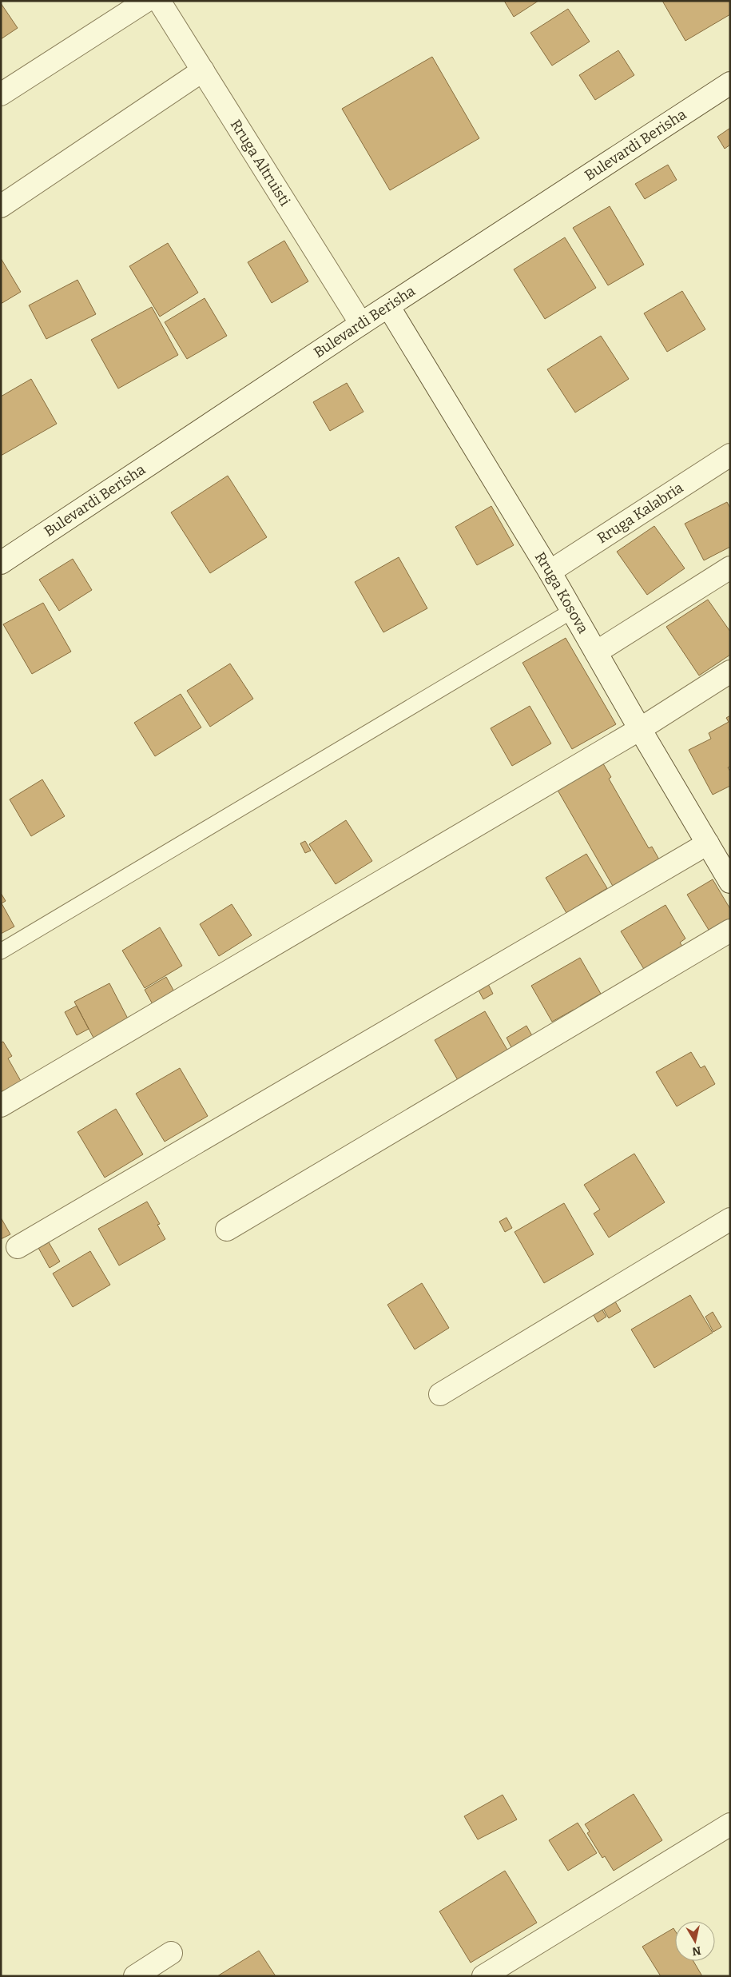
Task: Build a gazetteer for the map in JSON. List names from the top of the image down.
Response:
{
  "streets": {
    "street": [
      "Bulevardi Berisha",
      "Rruga Altruisti",
      "Rruga Kalabria",
      "Rruga Kosova"
    ]
  },
  "crossings": [
    ["Bulevardi Berisha", "Rruga Altruisti"],
    ["Bulevardi Berisha", "Rruga Kosova"],
    ["Rruga Kalabria", "Rruga Kosova"]
  ],
  "north": "bottom"
}
